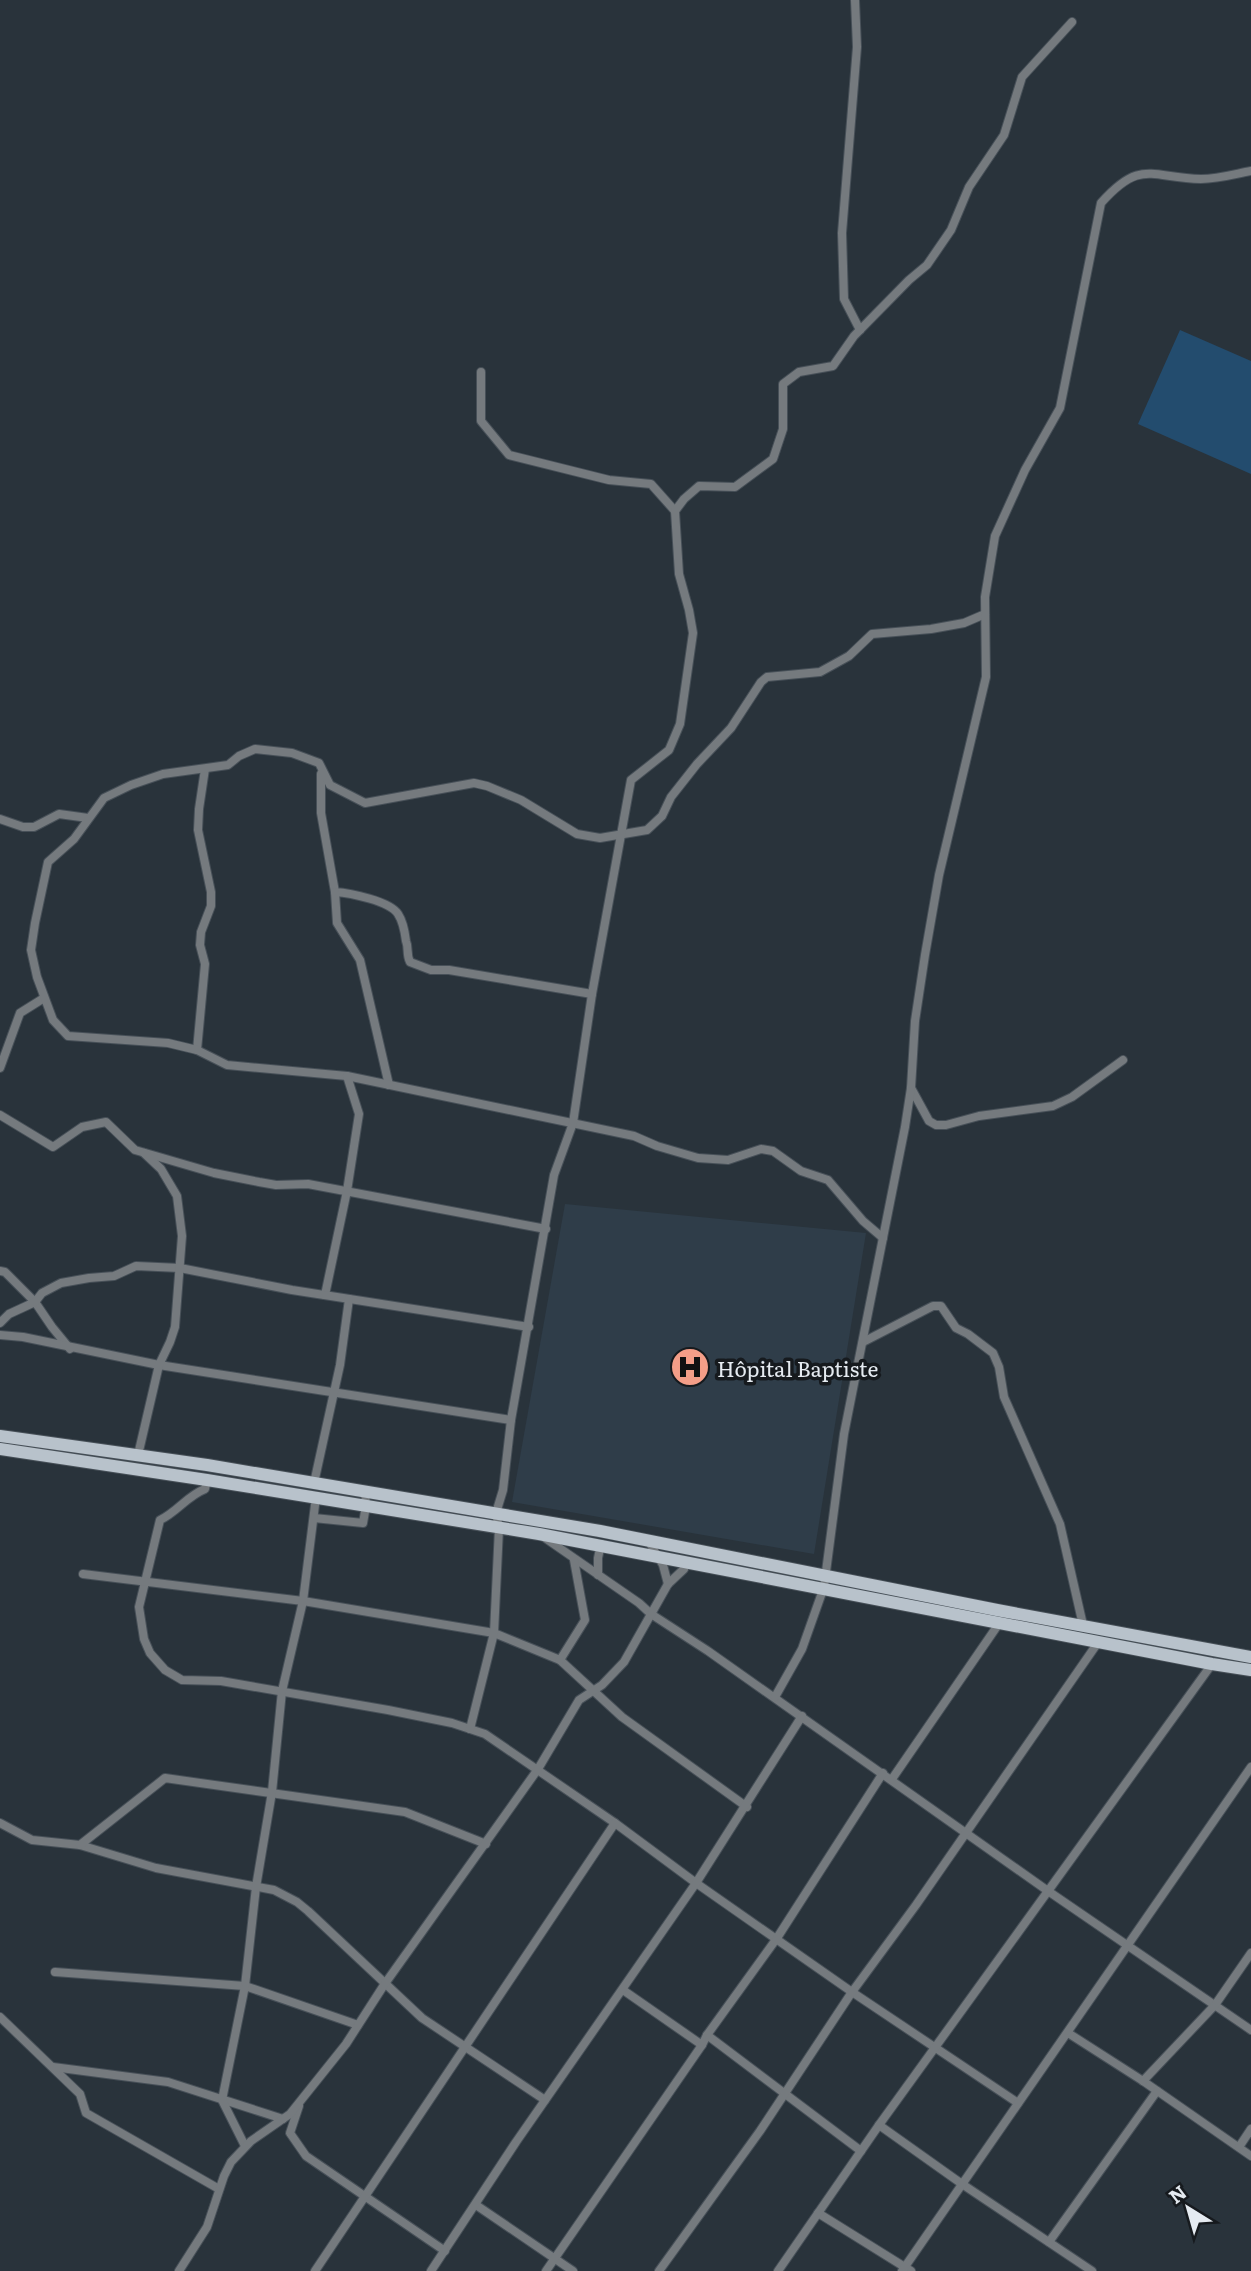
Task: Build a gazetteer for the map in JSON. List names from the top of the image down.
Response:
{
  "places": {
    "hospital": ["Hôpital Baptiste"]
  },
  "north": "top left"
}
